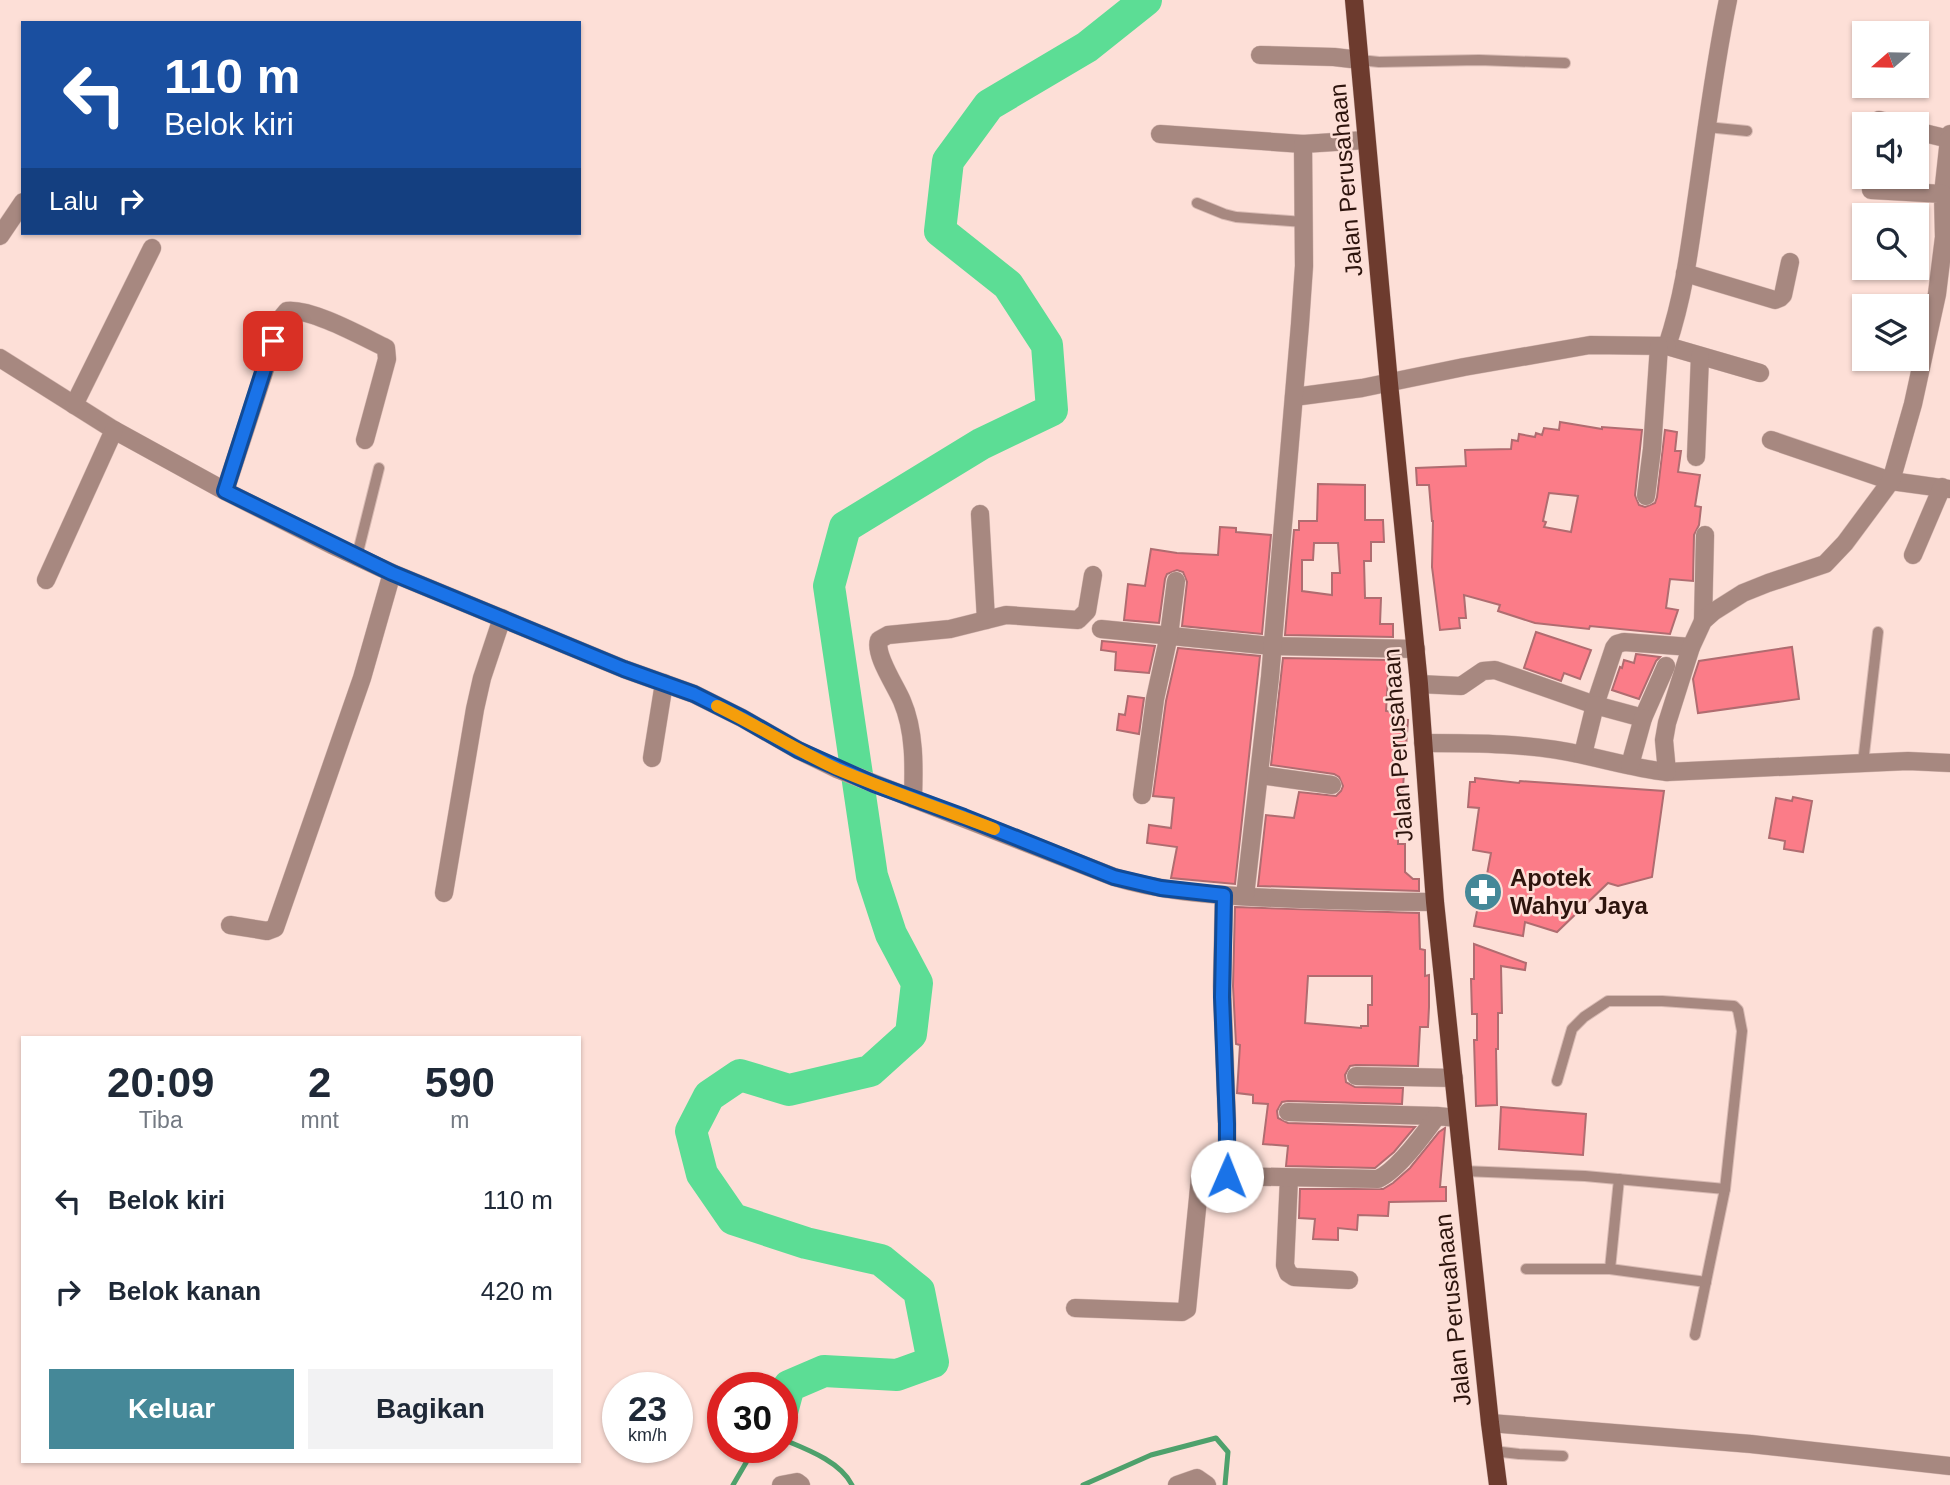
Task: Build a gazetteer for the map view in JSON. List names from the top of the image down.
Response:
{
  "streets": {
    "main road": ["Jalan Perusahaan"]
  },
  "places": {
    "pharmacy": ["Apotek Wahyu Jaya"]
  },
  "north": "left",
  "page": {
    "turn": ["110 m", "Belok kiri"],
    "then": "Lalu",
    "eta": [
      "20:09",
      "Tiba",
      "2",
      "mnt",
      "590",
      "m"
    ],
    "list": [
      {
        "name": "Belok kiri",
        "value": "110 m"
      },
      {
        "name": "Belok kanan",
        "value": "420 m"
      }
    ],
    "buttons": ["Keluar", "Bagikan"],
    "speed": "23 km/h",
    "limit": "30"
  }
}
